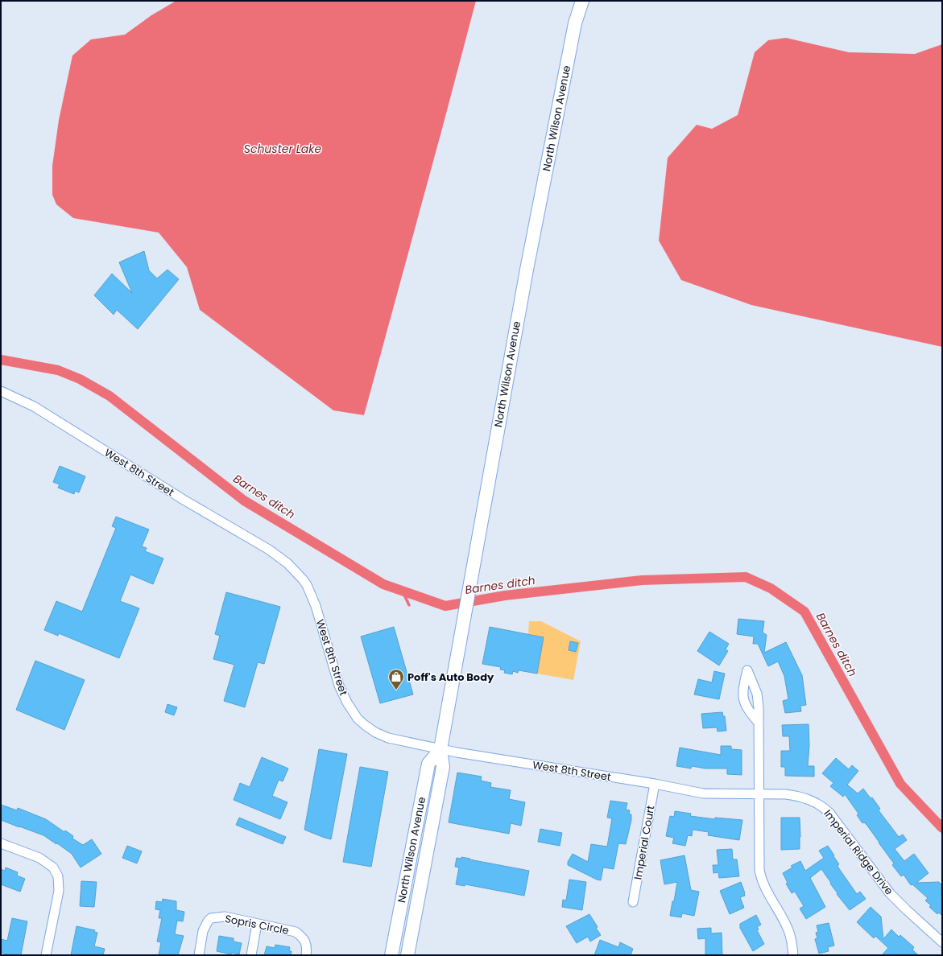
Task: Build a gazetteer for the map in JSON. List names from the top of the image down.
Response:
{
  "streets": {
    "main road": ["North Wilson Avenue"],
    "street": [
      "West 8th Street",
      "Imperial Court",
      "Imperial Ridge Drive",
      "Sopris Circle"
    ]
  },
  "crossings": [
    ["North Wilson Avenue", "West 8th Street"],
    ["West 8th Street", "Imperial Court"],
    ["West 8th Street", "Imperial Ridge Drive"]
  ],
  "water": ["Schuster Lake", "Barnes ditch"],
  "places": {
    "shop": ["Poff's Auto Body"]
  }
}
